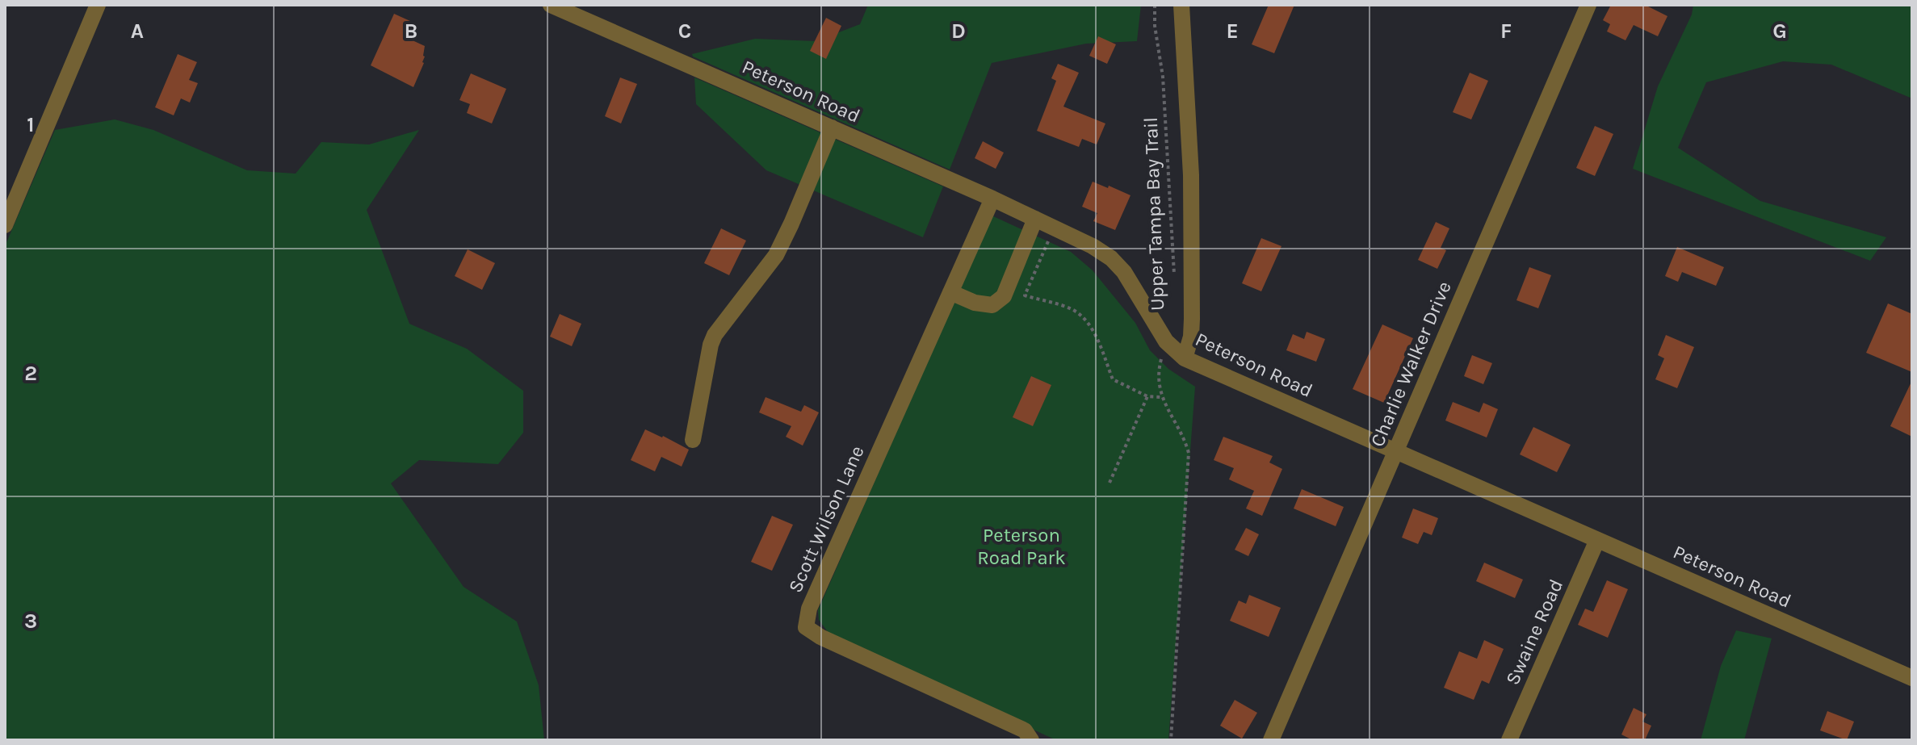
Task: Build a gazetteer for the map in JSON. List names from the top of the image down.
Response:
{
  "streets": {
    "street": [
      "Peterson Road",
      "Charlie Walker Drive",
      "Scott Wilson Lane",
      "Swaine Road"
    ],
    "path": ["Upper Tampa Bay Trail"]
  },
  "crossings": [
    ["Peterson Road", "Charlie Walker Drive"],
    ["Peterson Road", "Scott Wilson Lane"],
    ["Peterson Road", "Swaine Road"]
  ],
  "parks": ["Peterson Road Park"],
  "grid": {
    "columns": [
      "A",
      "B",
      "C",
      "D",
      "E",
      "F",
      "G"
    ],
    "rows": ["1", "2", "3"]
  }
}
